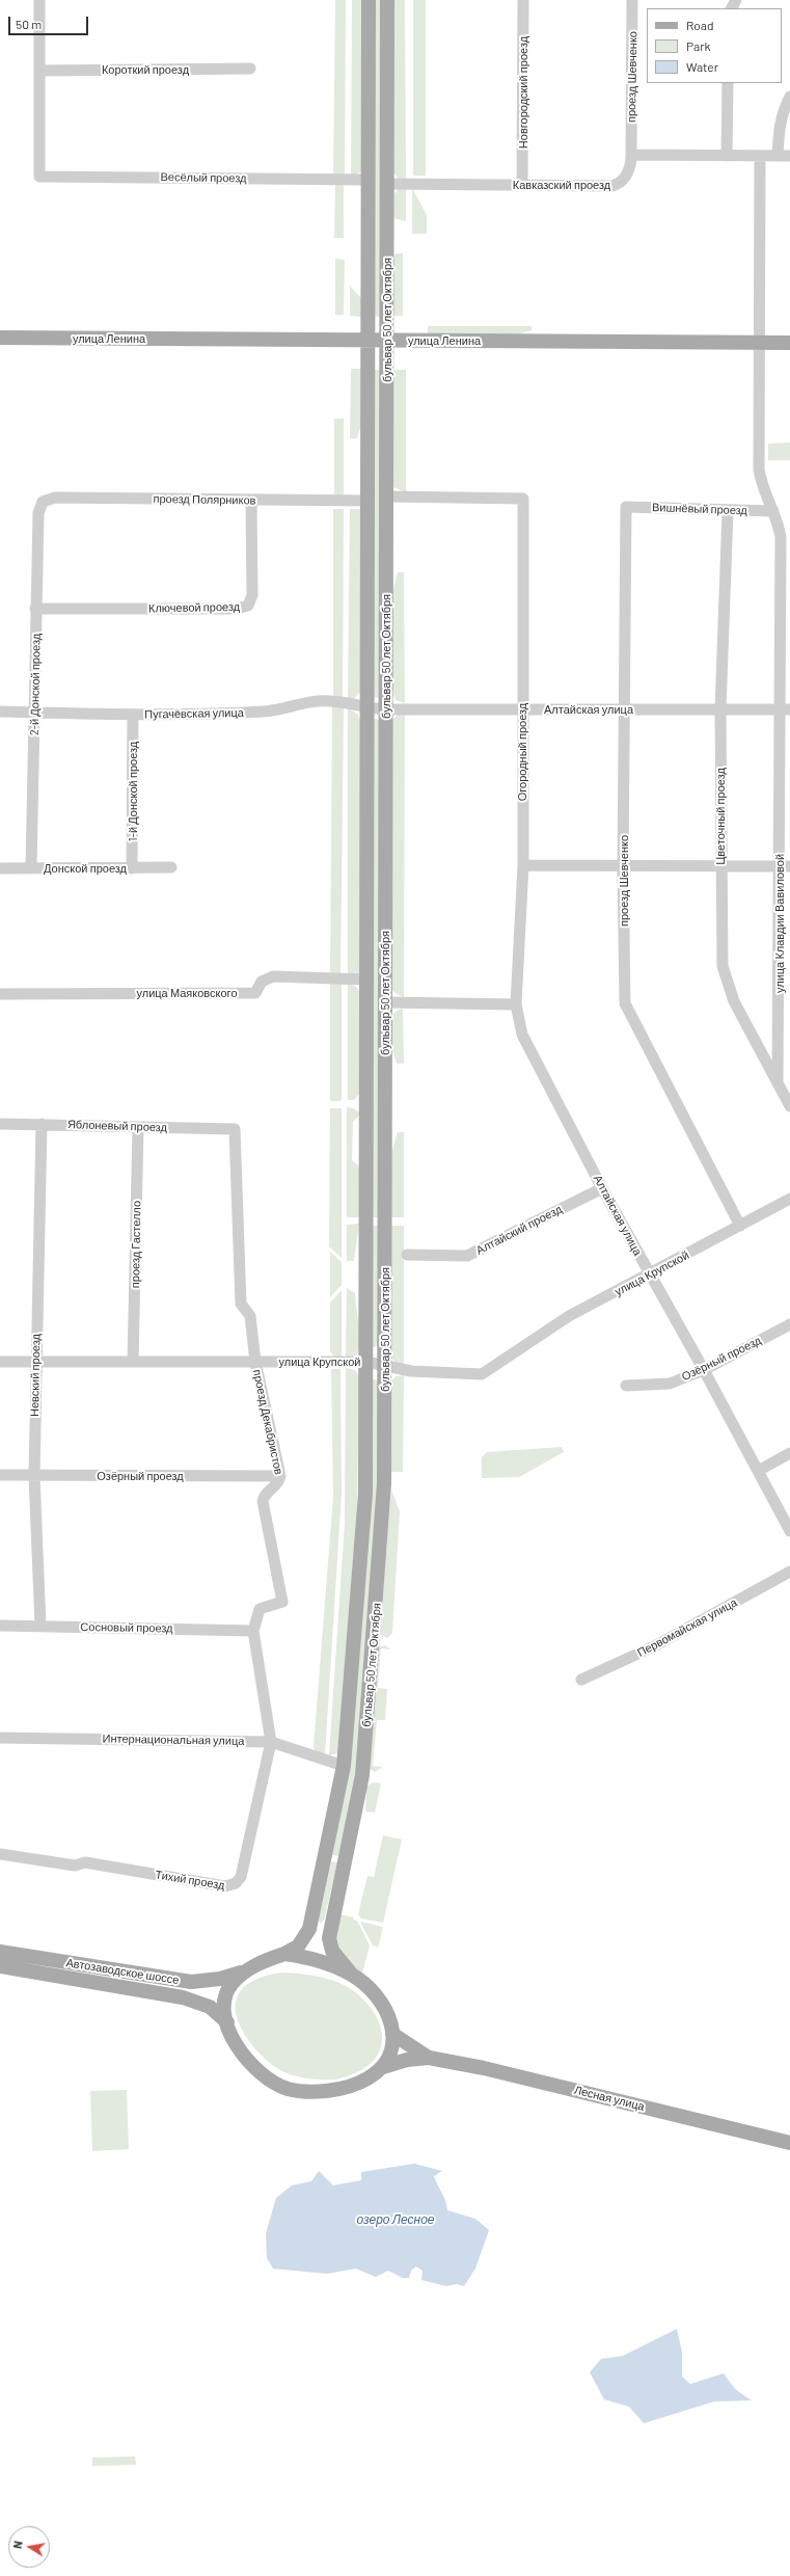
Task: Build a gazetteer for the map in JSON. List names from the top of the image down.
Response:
{
  "streets": {
    "main road": [
      "бульвар 50 лет Октября",
      "улица Ленина",
      "Автозаводское шоссе",
      "Лесная улица"
    ],
    "street": [
      "Короткий проезд",
      "проезд Шевченко",
      "Новгородский проезд",
      "Весёлый проезд",
      "Кавказский проезд",
      "проезд Полярников",
      "Вишнёвый проезд",
      "Ключевой проезд",
      "2-й Донской проезд",
      "Алтайская улица",
      "Пугачёвская улица",
      "Огородный проезд",
      "1-й Донской проезд",
      "Цветочный проезд",
      "Донской проезд",
      "улица Клавдии Вавиловой",
      "улица Маяковского",
      "Яблоневый проезд",
      "Алтайский проезд",
      "проезд Гастелло",
      "улица Крупской",
      "Озёрный проезд",
      "Невский проезд",
      "проезд Декабристов",
      "Сосновый проезд",
      "Первомайская улица",
      "Интернациональная улица",
      "Тихий проезд"
    ]
  },
  "crossings": [
    ["Короткий проезд", "Весёлый проезд"],
    ["проезд Шевченко", "Кавказский проезд"],
    ["проезд Шевченко", "Вишнёвый проезд"],
    ["проезд Шевченко", "Алтайская улица"],
    ["проезд Шевченко", "улица Крупской"],
    ["Новгородский проезд", "Кавказский проезд"],
    ["Весёлый проезд", "бульвар 50 лет Октября"],
    ["Кавказский проезд", "бульвар 50 лет Октября"],
    ["бульвар 50 лет Октября", "улица Ленина"],
    ["бульвар 50 лет Октября", "проезд Полярников"],
    ["бульвар 50 лет Октября", "Алтайская улица"],
    ["бульвар 50 лет Октября", "Пугачёвская улица"],
    ["бульвар 50 лет Октября", "Огородный проезд"],
    ["бульвар 50 лет Октября", "улица Маяковского"],
    ["бульвар 50 лет Октября", "улица Крупской"],
    ["бульвар 50 лет Октября", "Интернациональная улица"],
    ["улица Ленина", "улица Клавдии Вавиловой"],
    ["проезд Полярников", "Ключевой проезд"],
    ["проезд Полярников", "2-й Донской проезд"],
    ["Вишнёвый проезд", "Цветочный проезд"],
    ["Вишнёвый проезд", "улица Клавдии Вавиловой"],
    ["Ключевой проезд", "2-й Донской проезд"],
    ["2-й Донской проезд", "Пугачёвская улица"],
    ["2-й Донской проезд", "Донской проезд"],
    ["Алтайская улица", "Пугачёвская улица"],
    ["Алтайская улица", "Огородный проезд"],
    ["Алтайская улица", "Цветочный проезд"],
    ["Алтайская улица", "улица Клавдии Вавиловой"],
    ["Алтайская улица", "Алтайский проезд"],
    ["Алтайская улица", "улица Крупской"],
    ["Алтайская улица", "Озёрный проезд"],
    ["Пугачёвская улица", "1-й Донской проезд"],
    ["1-й Донской проезд", "Донской проезд"],
    ["Цветочный проезд", "улица Клавдии Вавиловой"],
    ["Яблоневый проезд", "проезд Гастелло"],
    ["Яблоневый проезд", "Невский проезд"],
    ["Яблоневый проезд", "проезд Декабристов"],
    ["проезд Гастелло", "улица Крупской"],
    ["улица Крупской", "Невский проезд"],
    ["улица Крупской", "проезд Декабристов"],
    ["Озёрный проезд", "Невский проезд"],
    ["Озёрный проезд", "проезд Декабристов"],
    ["Невский проезд", "Сосновый проезд"],
    ["проезд Декабристов", "Сосновый проезд"],
    ["проезд Декабристов", "Интернациональная улица"],
    ["проезд Декабристов", "Тихий проезд"],
    ["Интернациональная улица", "Тихий проезд"],
    ["Автозаводское шоссе", "Лесная улица"]
  ],
  "water": ["озеро Лесное"],
  "legend": ["Road", "Park", "Water"],
  "scale_bar": "50 m",
  "north": "left"
}
